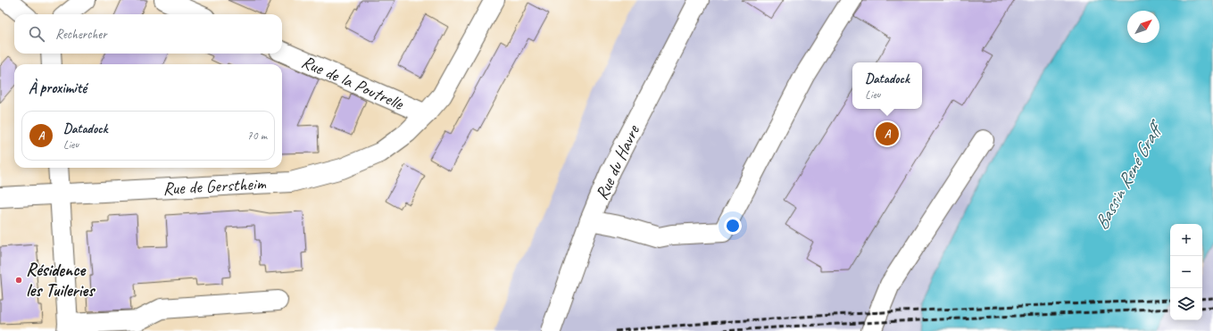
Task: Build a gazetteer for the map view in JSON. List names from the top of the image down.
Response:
{
  "streets": {
    "street": ["Rue de la Poutrelle", "Rue du Havre", "Rue de Gerstheim"]
  },
  "crossings": [
    ["Rue de la Poutrelle", "Rue de Gerstheim"]
  ],
  "water": ["Bassin René Graff"],
  "places": ["Résidence les Tuileries"],
  "north": "top right",
  "page": {
    "search": "Rechercher",
    "popup": ["Datadock", "Lieu"],
    "heading": "À proximité",
    "list": [
      {
        "mark": "A",
        "name": "Datadock",
        "note": "Lieu",
        "value": "70 m"
      }
    ],
    "pins": "A",
    "map_buttons": ["+", "−"]
  }
}
